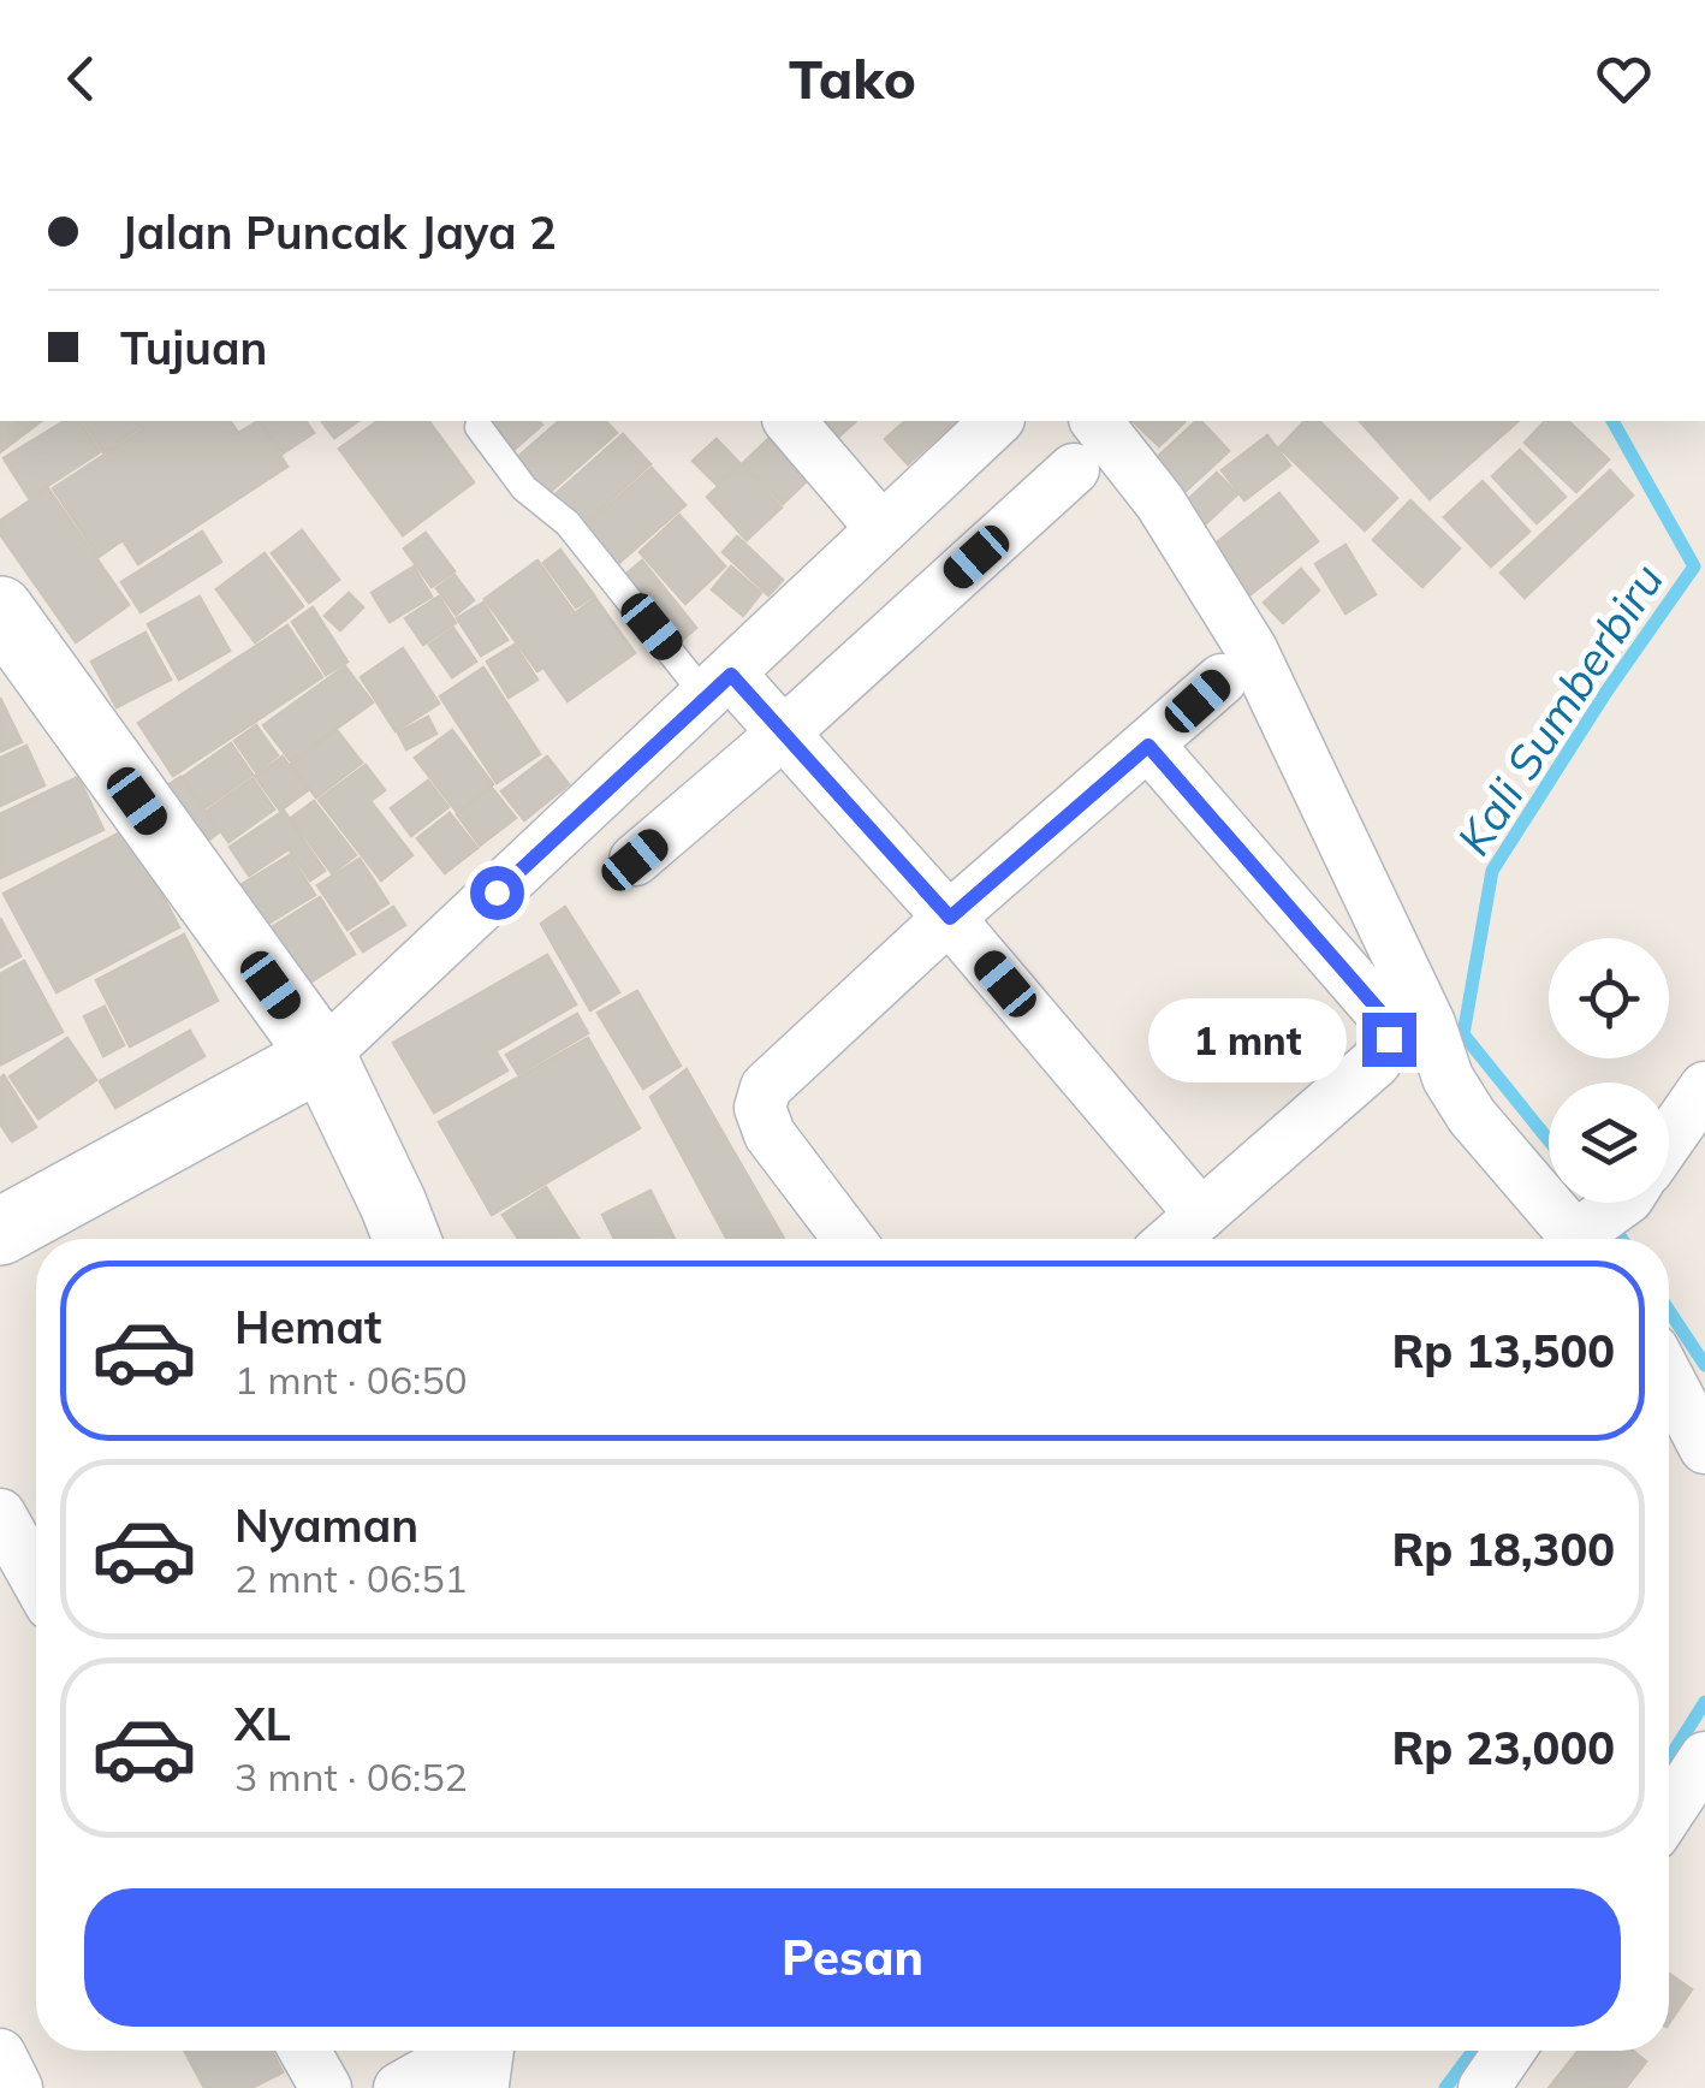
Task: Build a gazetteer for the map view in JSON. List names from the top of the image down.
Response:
{
  "water": ["Kali Sumberbiru"],
  "page": {
    "header": "Tako",
    "banner": ["Jalan Puncak Jaya 2", "Tujuan"],
    "bubble": "1 mnt",
    "list": [
      {
        "name": "Hemat",
        "note": "1 mnt · 06:50",
        "value": "Rp 13,500"
      },
      {
        "name": "Nyaman",
        "note": "2 mnt · 06:51",
        "value": "Rp 18,300"
      },
      {
        "name": "XL",
        "note": "3 mnt · 06:52",
        "value": "Rp 23,000"
      }
    ],
    "buttons": "Pesan"
  }
}
